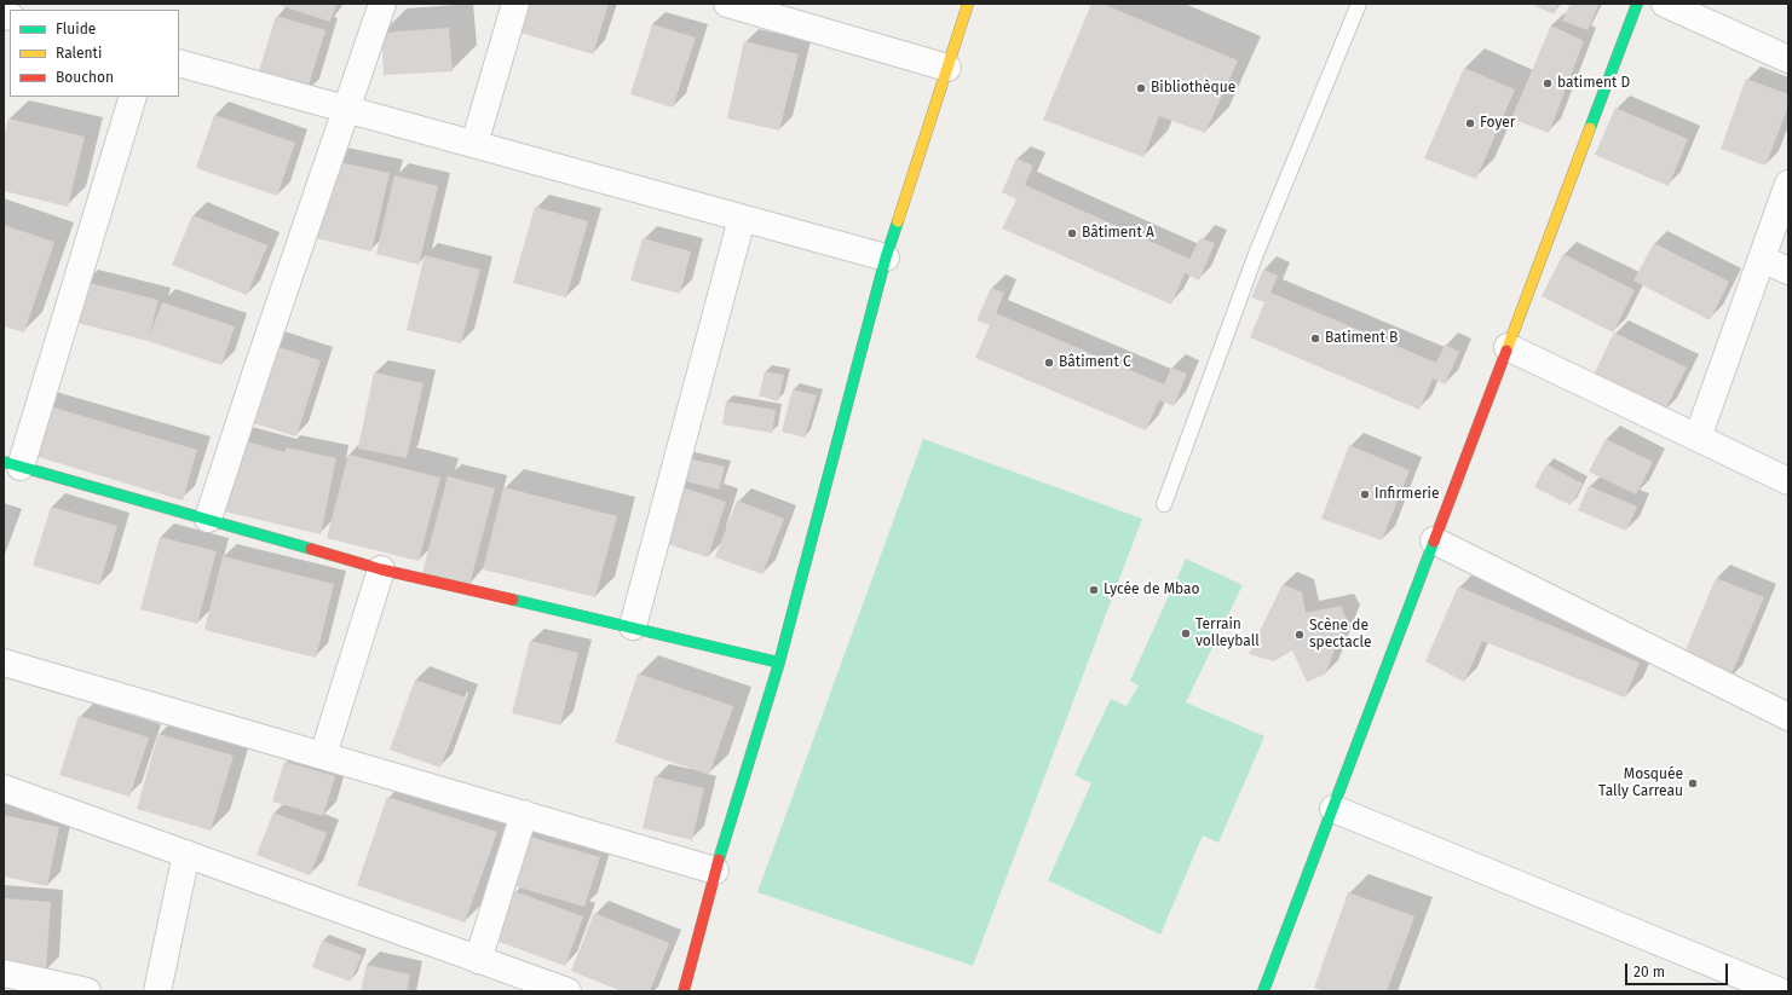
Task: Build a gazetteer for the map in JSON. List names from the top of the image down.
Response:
{
  "places": [
    "batiment D",
    "Bibliothèque",
    "Foyer",
    "Bâtiment A",
    "Batiment B",
    "Bâtiment C",
    "Infirmerie",
    "Lycée de Mbao",
    "Terrain volleyball",
    "Scène de spectacle",
    "Mosquée Tally Carreau"
  ],
  "legend": ["Fluide", "Ralenti", "Bouchon"],
  "scale_bar": "20 m"
}
